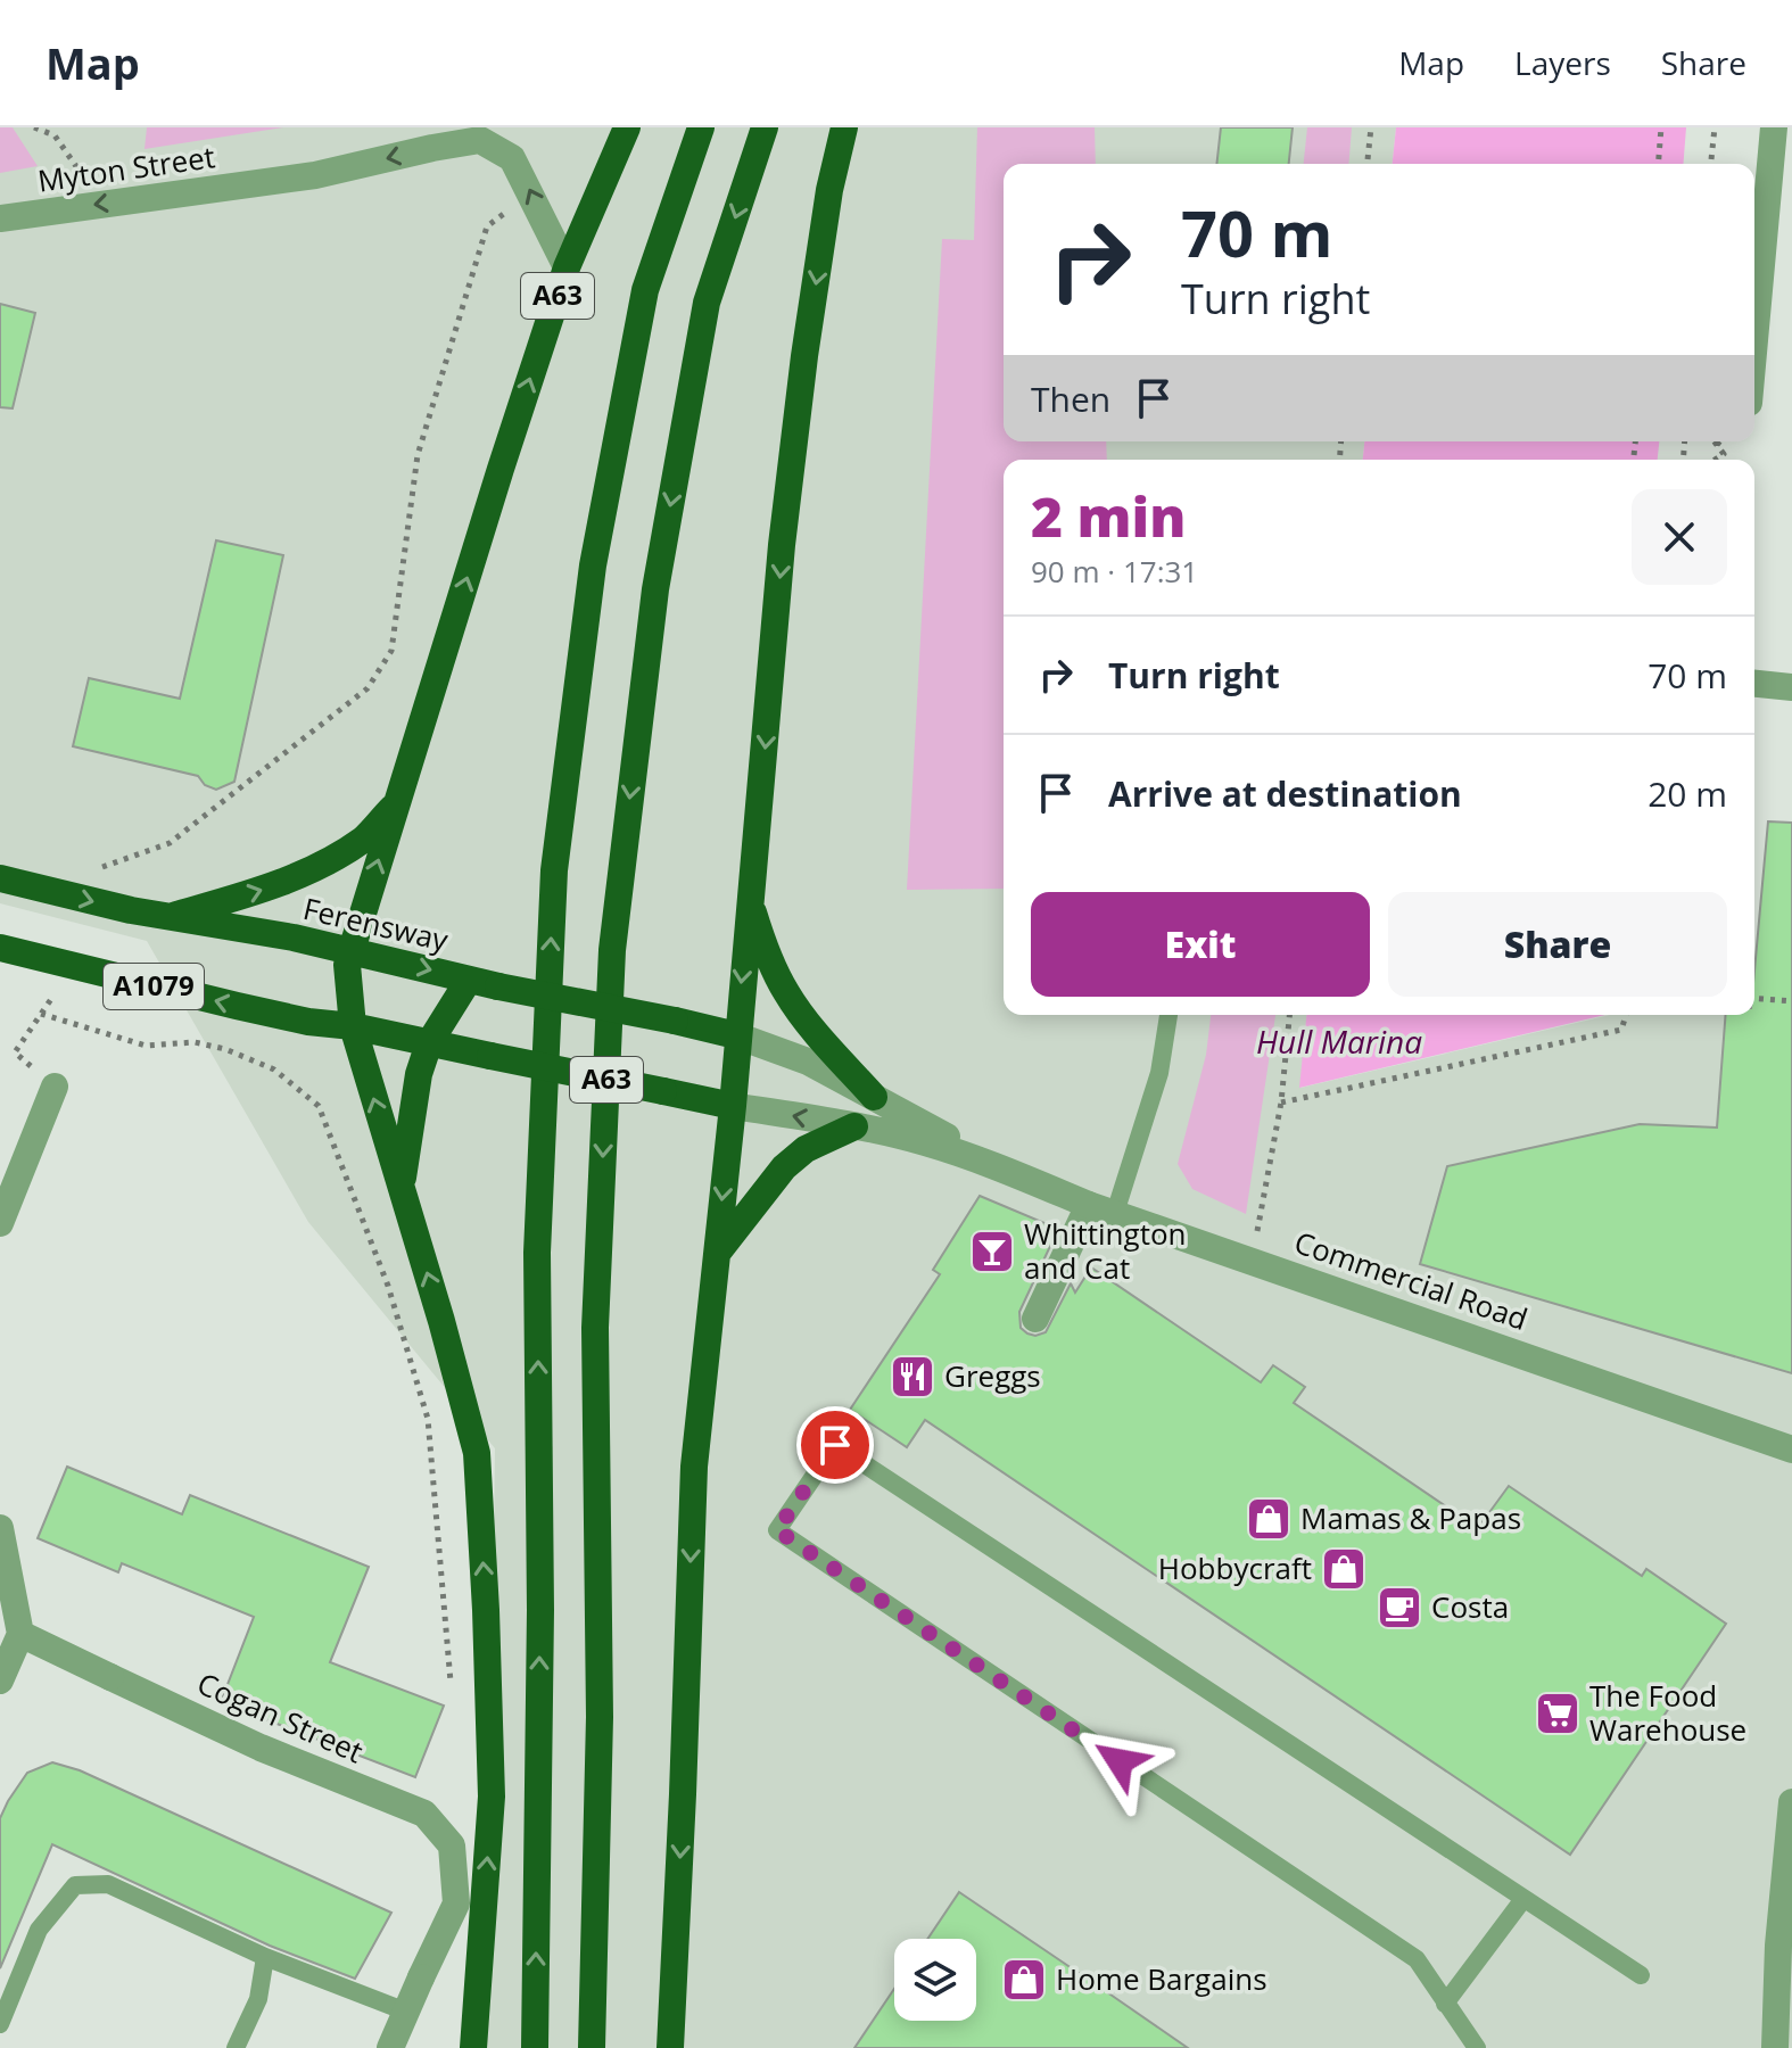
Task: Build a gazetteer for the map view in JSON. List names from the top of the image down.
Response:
{
  "streets": {
    "highway": ["A63", "Ferensway", "A1079"],
    "street": ["Myton Street", "Commercial Road", "Cogan Street"]
  },
  "crossings": [
    ["Myton Street", "A63"],
    ["Ferensway", "Commercial Road"],
    ["A1079", "Commercial Road"]
  ],
  "one_way": ["Myton Street"],
  "water": ["Hull Marina"],
  "places": {
    "bar": ["Whittington and Cat"],
    "restaurant": ["Greggs"],
    "shop": ["Mamas & Papas", "Hobbycraft", "Home Bargains"],
    "cafe": ["Costa"],
    "supermarket": ["The Food Warehouse"]
  },
  "page": {
    "header": "Map",
    "nav": ["Map", "Layers", "Share"],
    "turn": ["70 m", "Turn right"],
    "then": "Then",
    "heading": ["2 min", "90 m · 17:31"],
    "list": [
      {
        "name": "Turn right",
        "value": "70 m"
      },
      {
        "name": "Arrive at destination",
        "value": "20 m"
      }
    ],
    "buttons": ["Exit", "Share"]
  }
}
